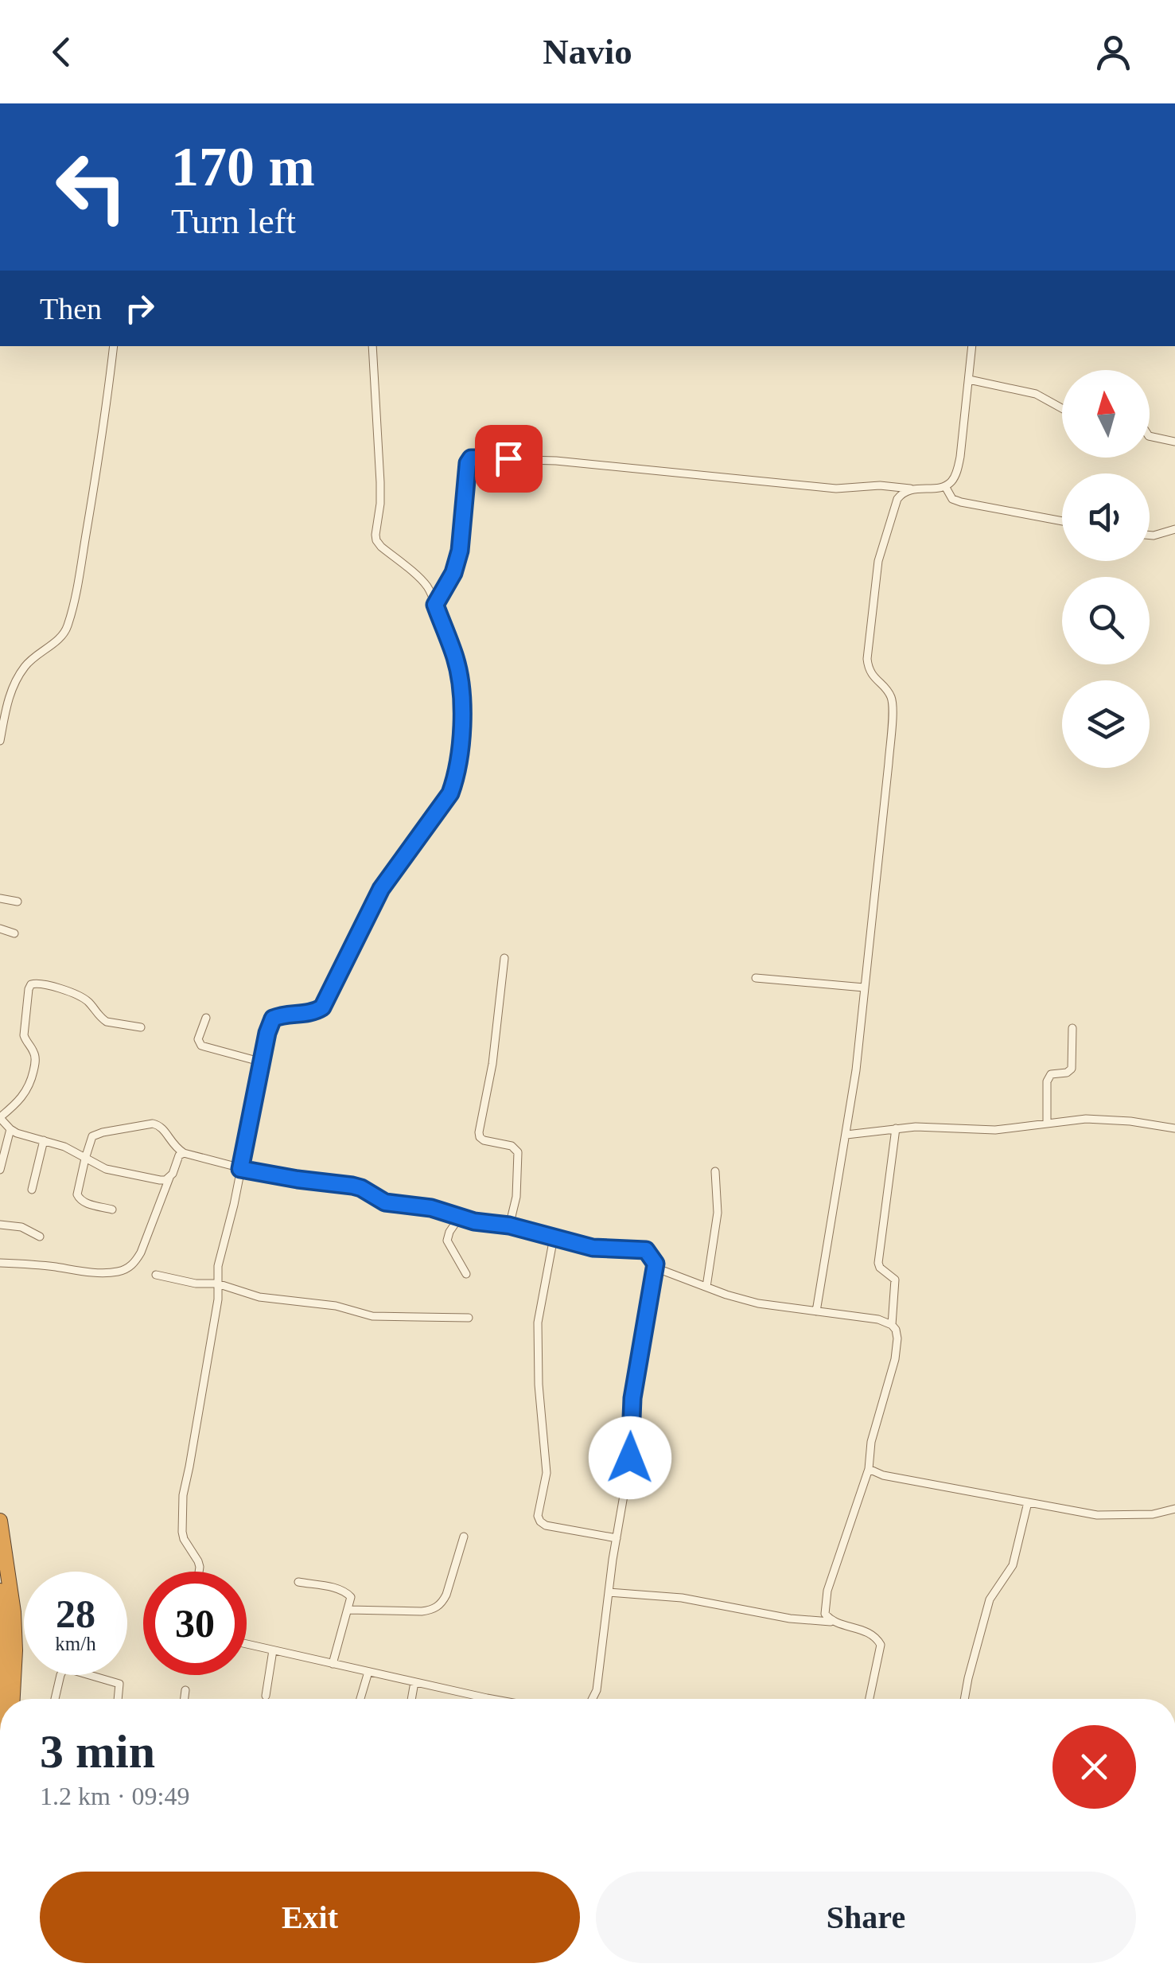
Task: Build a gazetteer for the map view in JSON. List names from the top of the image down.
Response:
{
  "north": "top",
  "page": {
    "header": "Navio",
    "turn": ["170 m", "Turn left"],
    "then": "Then",
    "speed": "28 km/h",
    "limit": "30",
    "heading": ["3 min", "1.2 km · 09:49"],
    "buttons": ["Exit", "Share"]
  }
}
